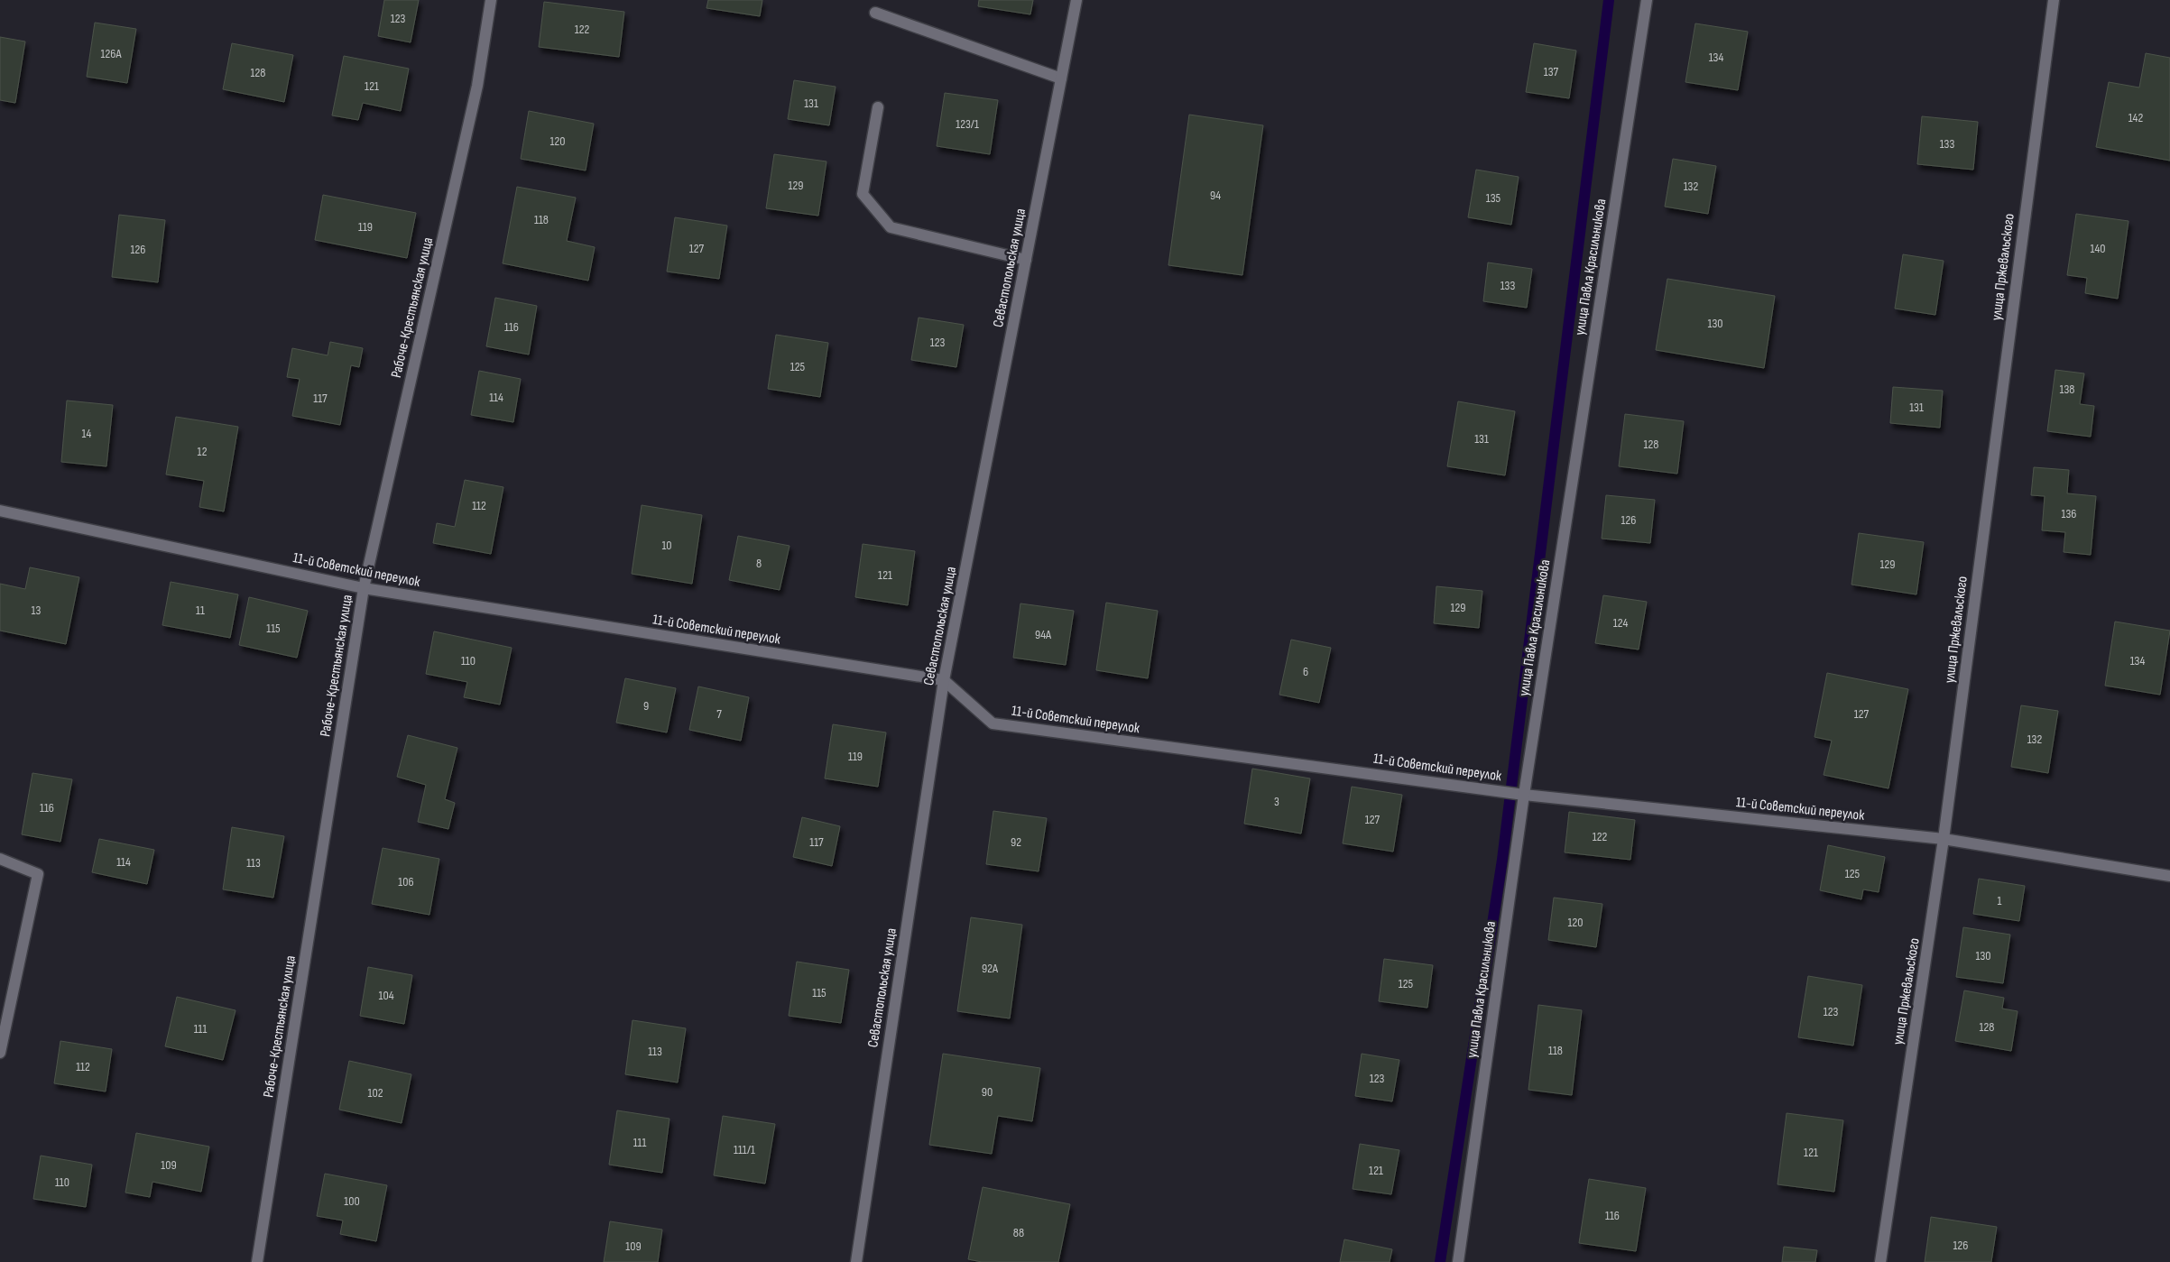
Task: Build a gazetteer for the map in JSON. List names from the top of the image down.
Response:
{
  "streets": {
    "street": [
      "улица Павла Красильникова",
      "улица Пржевальского",
      "Севастопольская улица",
      "Рабоче-Крестьянская улица",
      "11-й Советский переулок"
    ]
  },
  "crossings": [
    ["улица Павла Красильникова", "11-й Советский переулок"],
    ["улица Пржевальского", "11-й Советский переулок"],
    ["Севастопольская улица", "11-й Советский переулок"],
    ["Рабоче-Крестьянская улица", "11-й Советский переулок"]
  ],
  "house_numbers": [
    "123",
    "122",
    "126А",
    "134",
    "137",
    "128",
    "121",
    "131",
    "142",
    "123/1",
    "120",
    "133",
    "129",
    "132",
    "94",
    "135",
    "118",
    "119",
    "127",
    "140",
    "126",
    "133",
    "130",
    "116",
    "123",
    "125",
    "138",
    "114",
    "117",
    "131",
    "14",
    "131",
    "128",
    "12",
    "112",
    "136",
    "126",
    "10",
    "8",
    "129",
    "121",
    "129",
    "13",
    "11",
    "124",
    "115",
    "94А",
    "110",
    "134",
    "6",
    "9",
    "7",
    "127",
    "132",
    "119",
    "3",
    "116",
    "127",
    "122",
    "117",
    "92",
    "114",
    "113",
    "125",
    "106",
    "1",
    "120",
    "130",
    "92А",
    "125",
    "115",
    "104",
    "123",
    "128",
    "111",
    "118",
    "113",
    "112",
    "123",
    "90",
    "102",
    "111",
    "111/1",
    "121",
    "109",
    "121",
    "110",
    "100",
    "116",
    "88",
    "126",
    "109"
  ]
}
